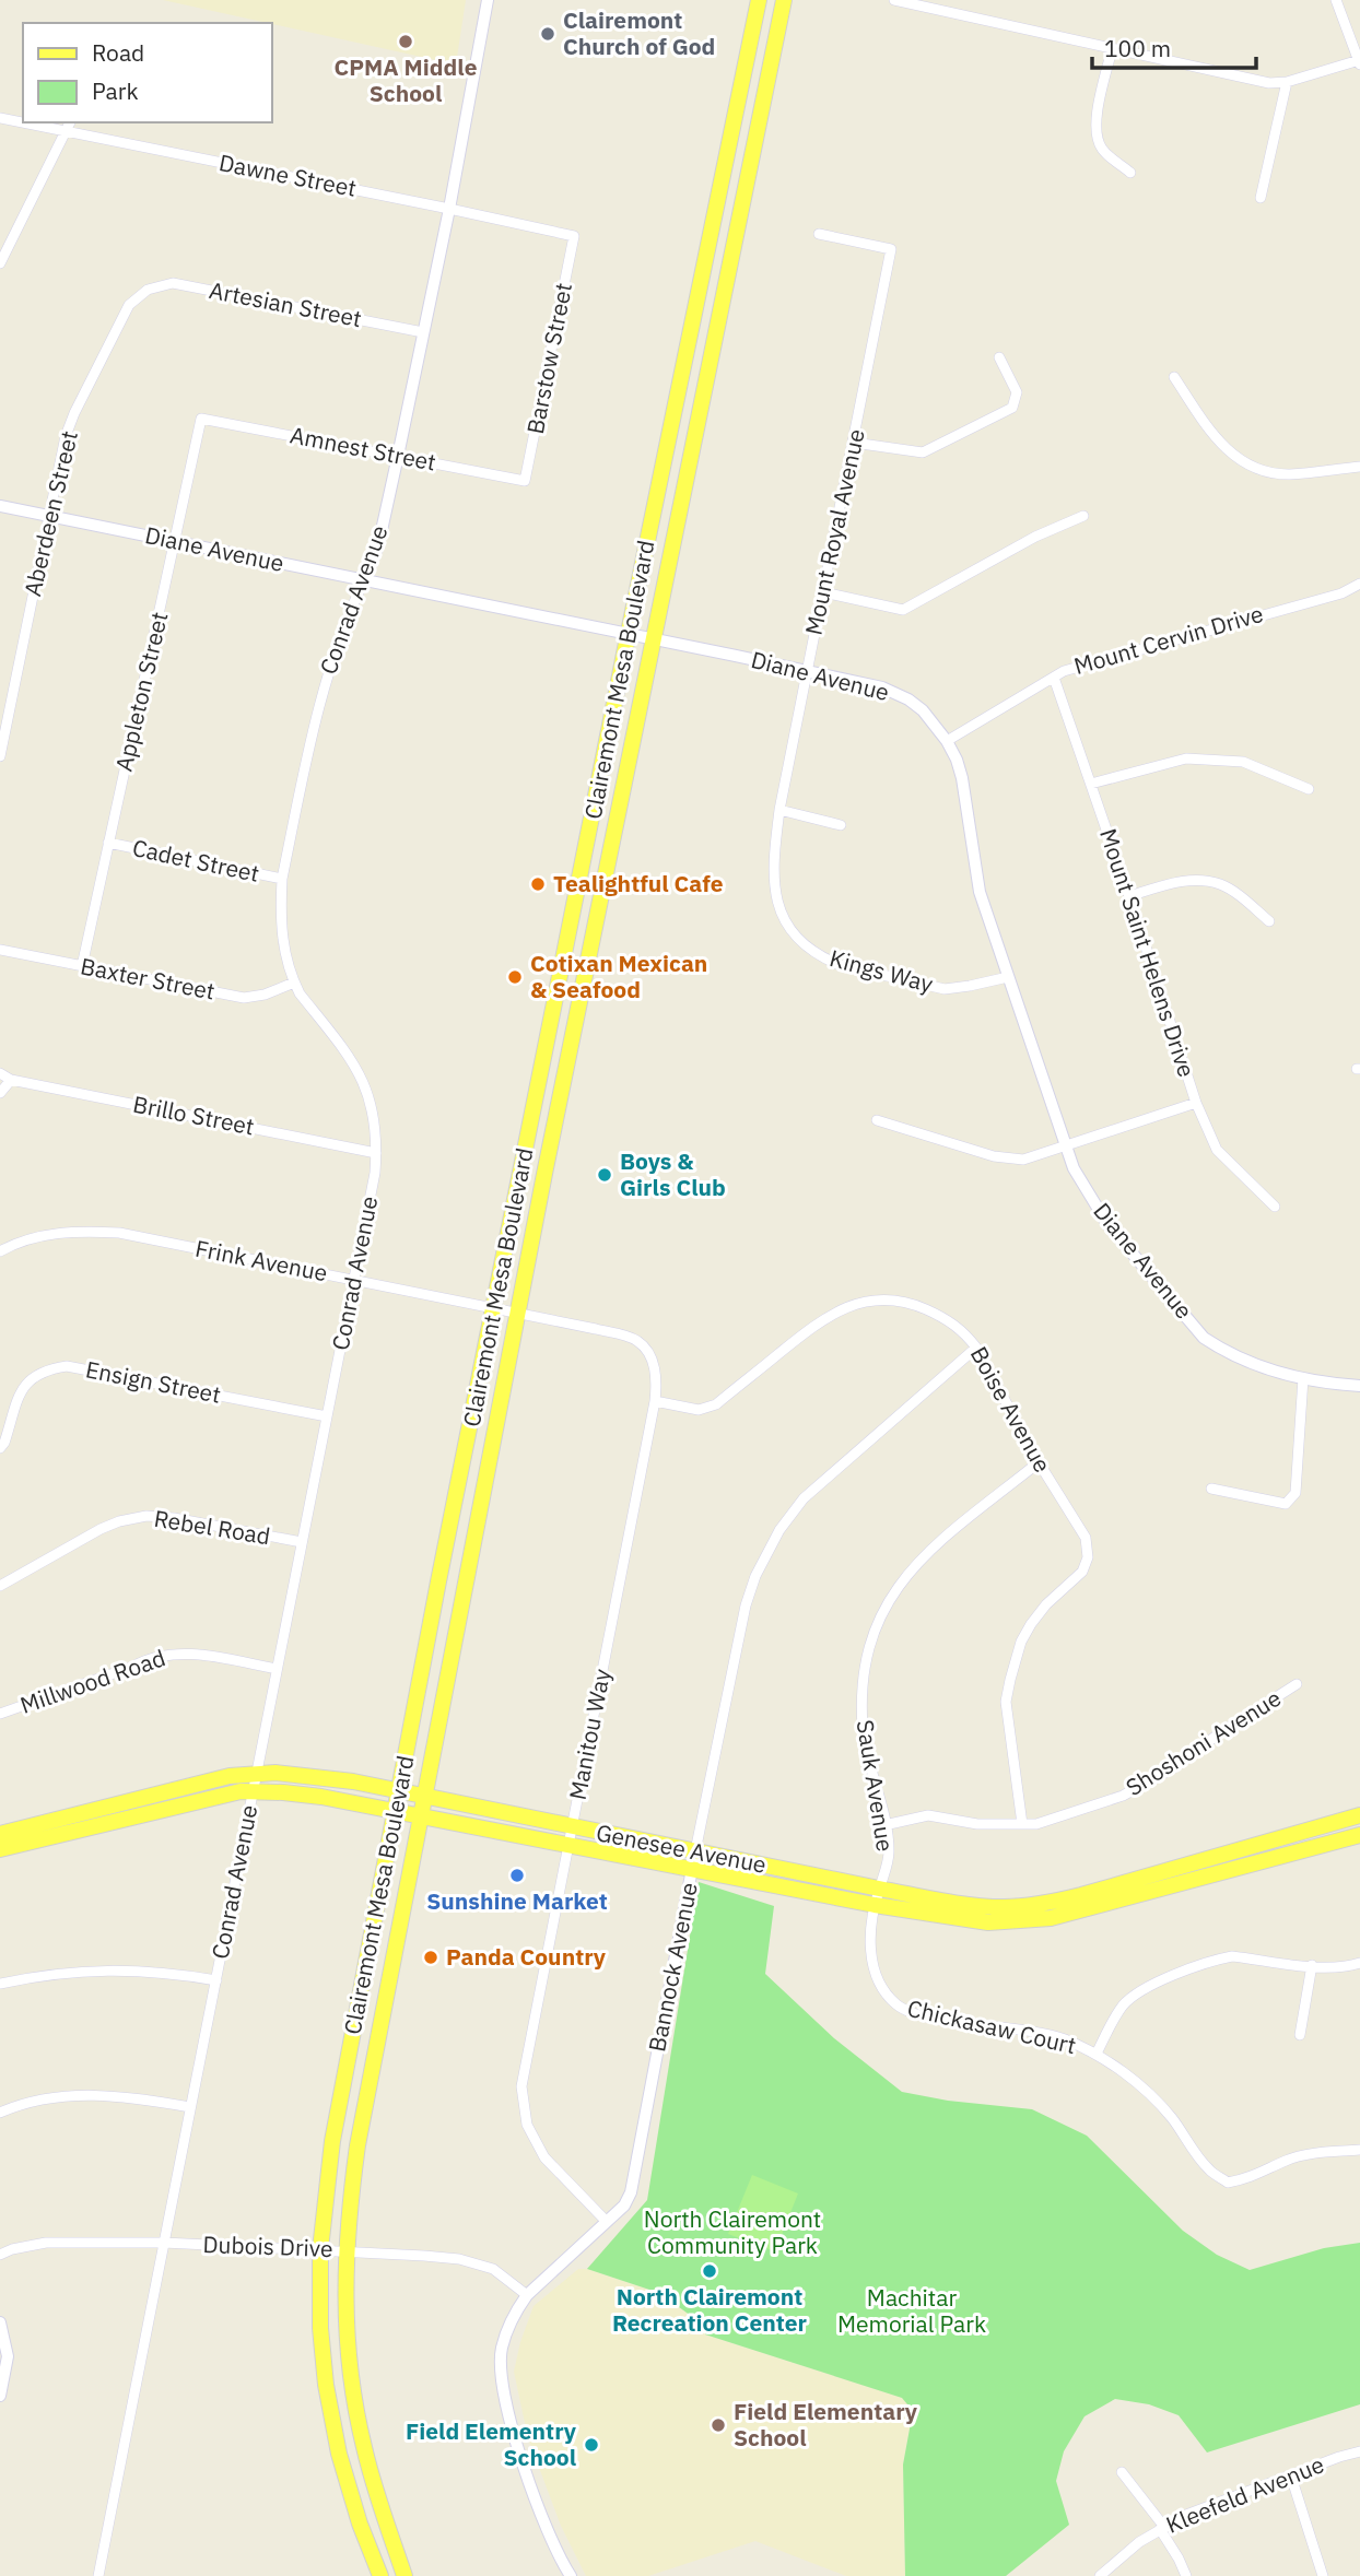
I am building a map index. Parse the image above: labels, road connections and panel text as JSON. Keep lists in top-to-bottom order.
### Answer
{
  "streets": {
    "main road": ["Clairemont Mesa Boulevard", "Genesee Avenue"],
    "street": [
      "Dawne Street",
      "Artesian Street",
      "Barstow Street",
      "Amnest Street",
      "Aberdeen Street",
      "Mount Royal Avenue",
      "Diane Avenue",
      "Conrad Avenue",
      "Mount Cervin Drive",
      "Appleton Street",
      "Cadet Street",
      "Mount Saint Helens Drive",
      "Kings Way",
      "Baxter Street",
      "Brillo Street",
      "Frink Avenue",
      "Ensign Street",
      "Boise Avenue",
      "Rebel Road",
      "Millwood Road",
      "Manitou Way",
      "Shoshoni Avenue",
      "Sauk Avenue",
      "Bannock Avenue",
      "Chickasaw Court",
      "Dubois Drive",
      "Kleefeld Avenue"
    ]
  },
  "crossings": [
    ["Dawne Street", "Barstow Street"],
    ["Dawne Street", "Conrad Avenue"],
    ["Artesian Street", "Aberdeen Street"],
    ["Artesian Street", "Conrad Avenue"],
    ["Barstow Street", "Amnest Street"],
    ["Amnest Street", "Conrad Avenue"],
    ["Amnest Street", "Appleton Street"],
    ["Aberdeen Street", "Diane Avenue"],
    ["Mount Royal Avenue", "Diane Avenue"],
    ["Mount Royal Avenue", "Kings Way"],
    ["Diane Avenue", "Conrad Avenue"],
    ["Diane Avenue", "Mount Cervin Drive"],
    ["Diane Avenue", "Clairemont Mesa Boulevard"],
    ["Diane Avenue", "Appleton Street"],
    ["Diane Avenue", "Kings Way"],
    ["Conrad Avenue", "Cadet Street"],
    ["Conrad Avenue", "Baxter Street"],
    ["Conrad Avenue", "Brillo Street"],
    ["Conrad Avenue", "Frink Avenue"],
    ["Conrad Avenue", "Ensign Street"],
    ["Conrad Avenue", "Rebel Road"],
    ["Conrad Avenue", "Millwood Road"],
    ["Conrad Avenue", "Genesee Avenue"],
    ["Conrad Avenue", "Dubois Drive"],
    ["Mount Cervin Drive", "Mount Saint Helens Drive"],
    ["Clairemont Mesa Boulevard", "Frink Avenue"],
    ["Clairemont Mesa Boulevard", "Genesee Avenue"],
    ["Clairemont Mesa Boulevard", "Dubois Drive"],
    ["Appleton Street", "Cadet Street"],
    ["Appleton Street", "Baxter Street"],
    ["Frink Avenue", "Boise Avenue"],
    ["Frink Avenue", "Manitou Way"],
    ["Boise Avenue", "Manitou Way"],
    ["Boise Avenue", "Shoshoni Avenue"],
    ["Boise Avenue", "Sauk Avenue"],
    ["Boise Avenue", "Bannock Avenue"],
    ["Manitou Way", "Genesee Avenue"],
    ["Manitou Way", "Bannock Avenue"],
    ["Shoshoni Avenue", "Sauk Avenue"],
    ["Sauk Avenue", "Genesee Avenue"],
    ["Sauk Avenue", "Chickasaw Court"],
    ["Genesee Avenue", "Bannock Avenue"],
    ["Genesee Avenue", "Chickasaw Court"],
    ["Bannock Avenue", "Dubois Drive"]
  ],
  "parks": ["North Clairemont Community Park", "Machitar Memorial Park"],
  "places": [
    "Clairemont Church of God",
    "CPMA Middle School",
    "Tealightful Cafe",
    "Cotixan Mexican & Seafood",
    "Boys & Girls Club",
    "Sunshine Market",
    "Panda Country",
    "North Clairemont Recreation Center",
    "Field Elementary School",
    "Field Elementry School"
  ],
  "legend": ["Road", "Park"],
  "scale_bar": "100 m"
}
